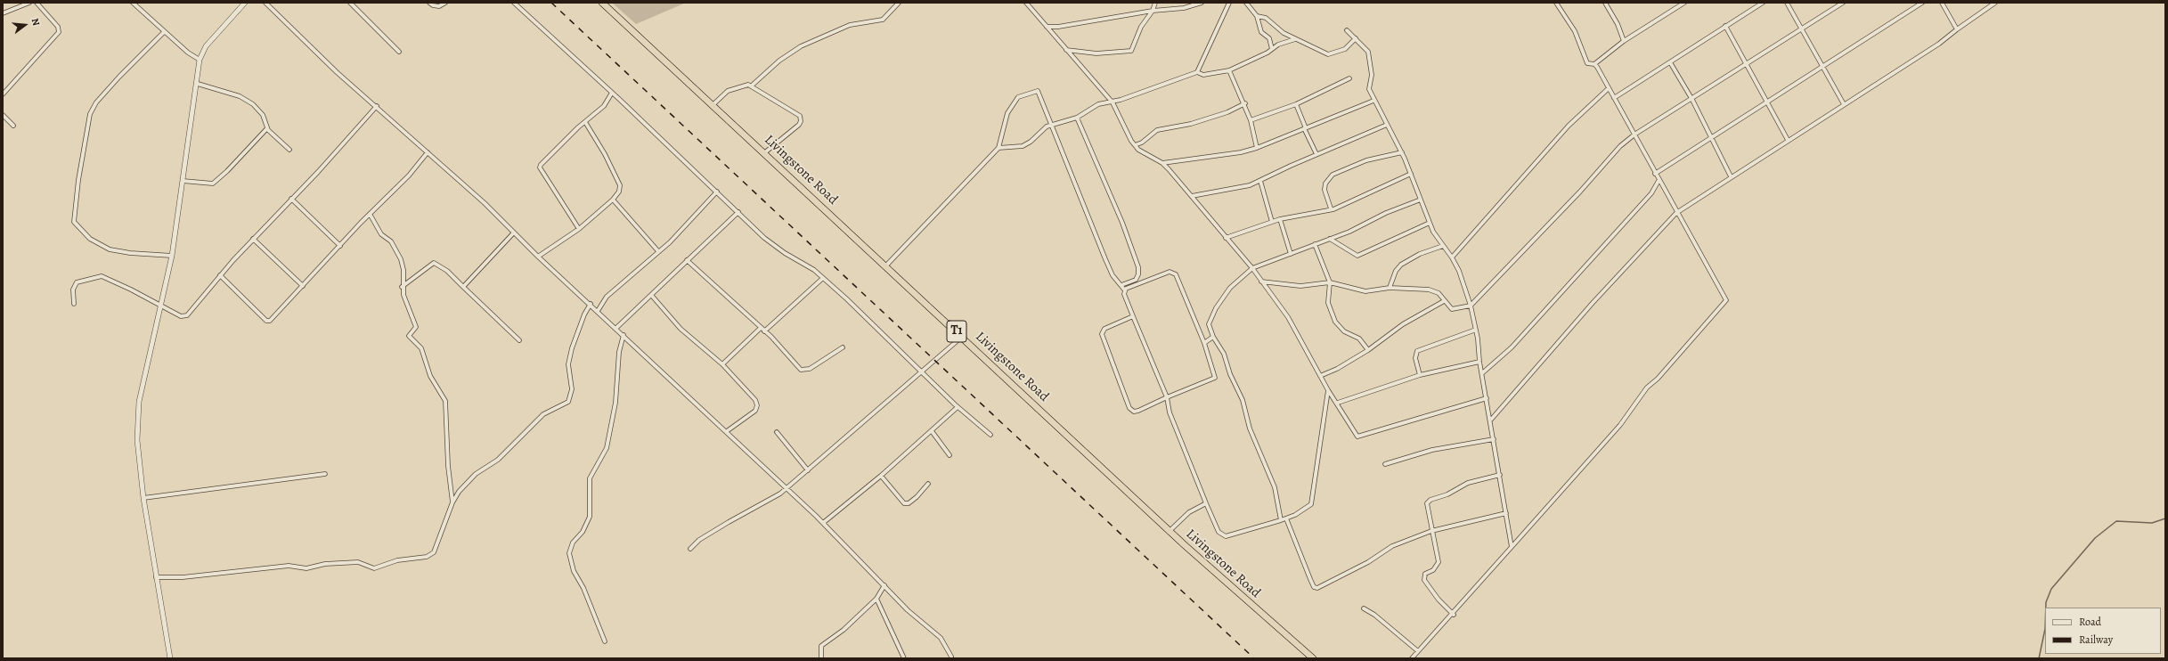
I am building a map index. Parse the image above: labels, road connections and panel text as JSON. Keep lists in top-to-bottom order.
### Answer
{
  "streets": {
    "highway": ["Livingstone Road", "T1"]
  },
  "legend": ["Road", "Railway"],
  "north": "right"
}
